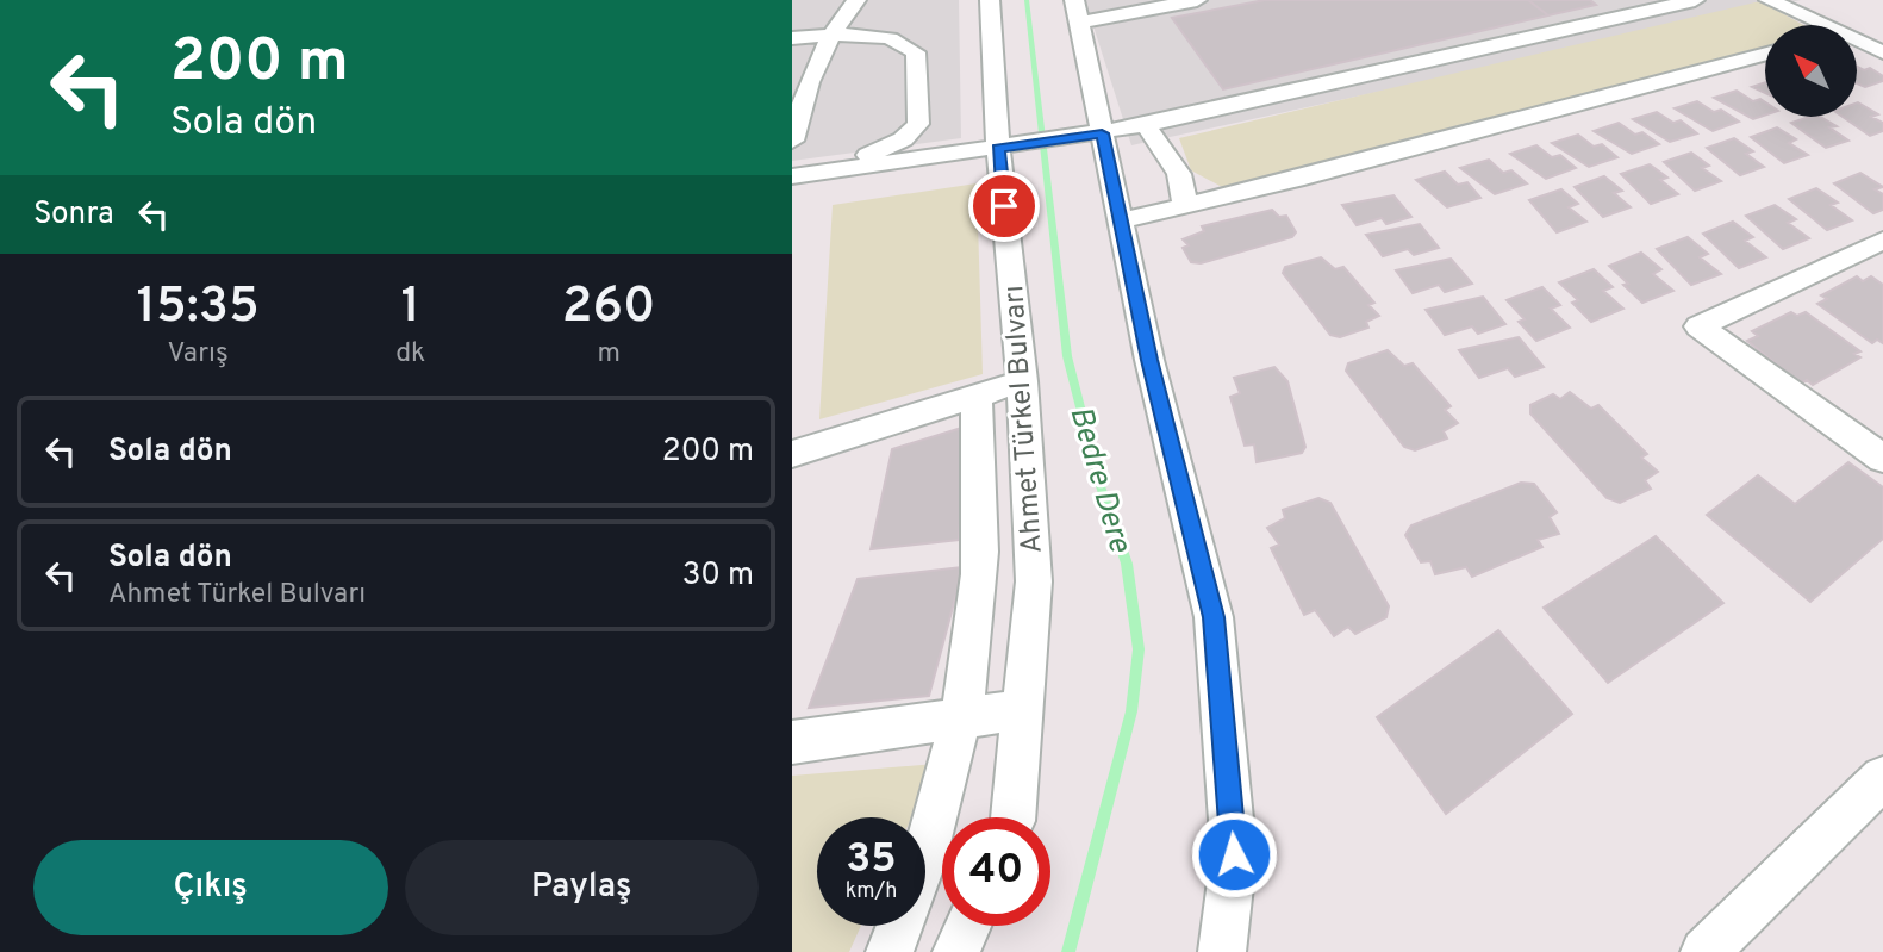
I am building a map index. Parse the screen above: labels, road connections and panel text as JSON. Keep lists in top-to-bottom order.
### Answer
{
  "streets": {
    "street": ["Ahmet Türkel Bulvarı"]
  },
  "water": ["Bedre Dere"],
  "north": "top left",
  "page": {
    "turn": ["200 m", "Sola dön"],
    "then": "Sonra",
    "eta": [
      "15:35",
      "Varış",
      "1",
      "dk",
      "260",
      "m"
    ],
    "list": [
      {
        "name": "Sola dön",
        "value": "200 m"
      },
      {
        "name": "Sola dön",
        "note": "Ahmet Türkel Bulvarı",
        "value": "30 m"
      }
    ],
    "speed": "35 km/h",
    "limit": "40",
    "buttons": ["Çıkış", "Paylaş"]
  }
}
